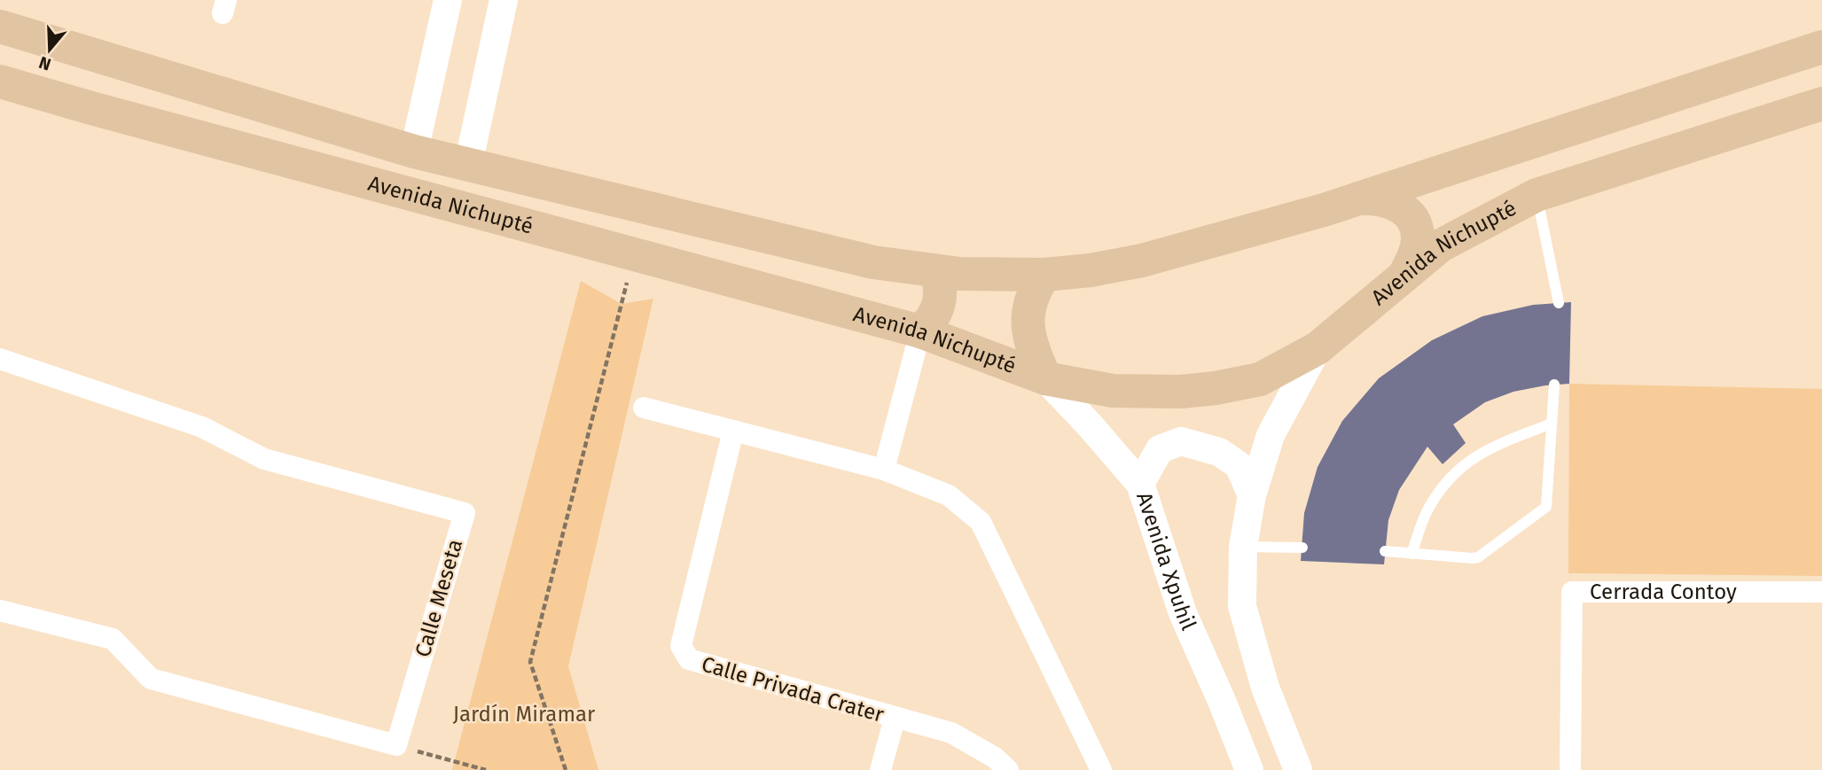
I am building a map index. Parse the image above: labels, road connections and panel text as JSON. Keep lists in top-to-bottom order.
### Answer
{
  "streets": {
    "main road": ["Avenida Nichupté"],
    "street": [
      "Avenida Xpuhil",
      "Cerrada Contoy",
      "Calle Meseta",
      "Calle Privada Crater"
    ]
  },
  "crossings": [
    ["Avenida Nichupté", "Avenida Xpuhil"]
  ],
  "parks": ["Jardín Miramar"],
  "north": "bottom"
}
